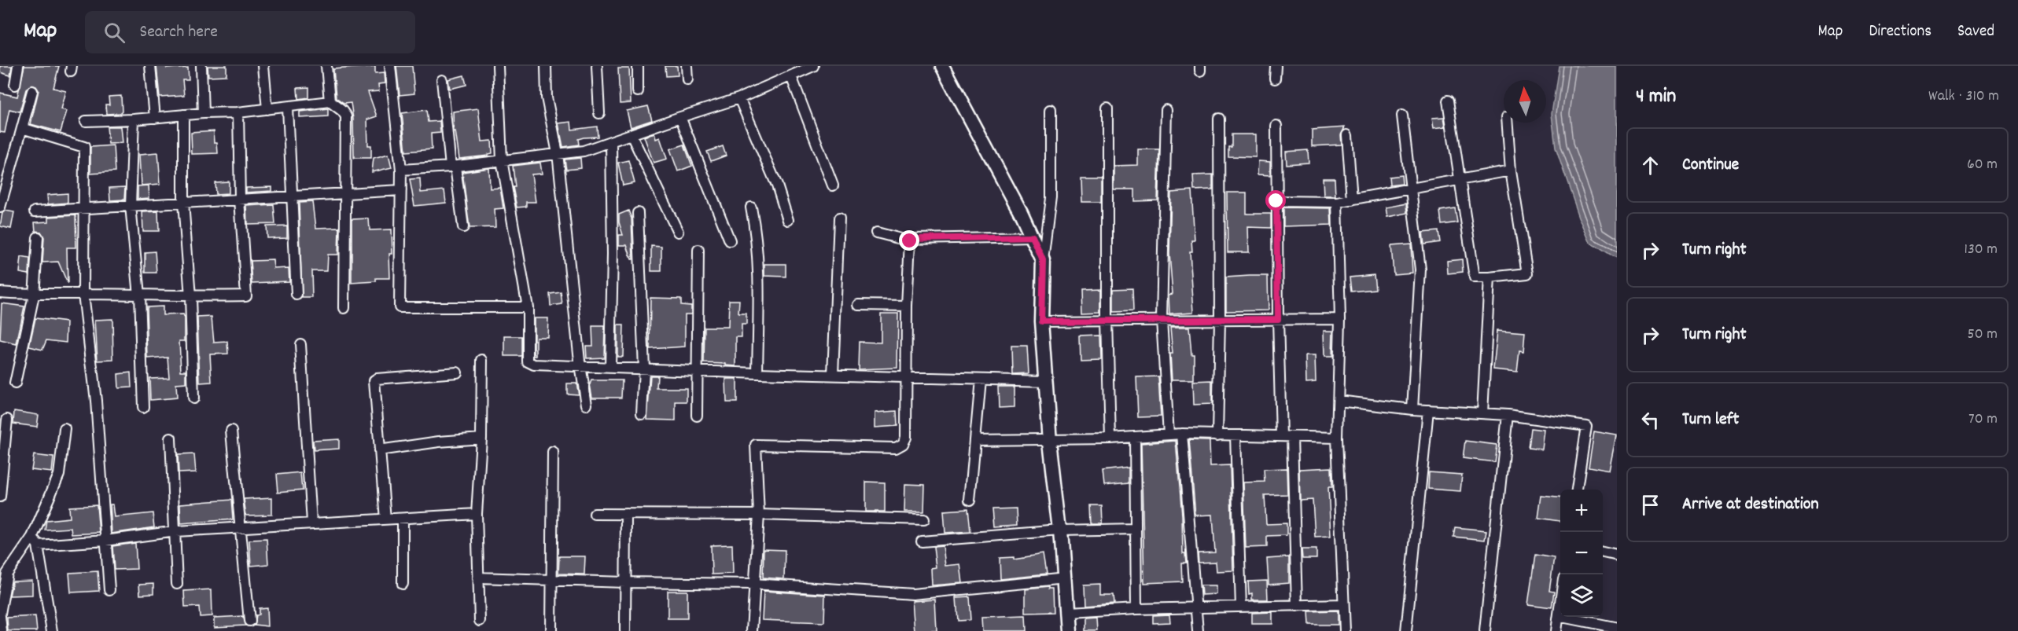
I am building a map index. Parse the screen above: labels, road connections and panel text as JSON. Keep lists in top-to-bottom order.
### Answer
{
  "north": "top",
  "page": {
    "header": "Map",
    "search": "Search here",
    "nav": ["Map", "Directions", "Saved"],
    "heading": ["4 min", "Walk · 310 m"],
    "list": [
      ["Continue", "60 m"],
      ["Turn right", "130 m"],
      ["Turn right", "50 m"],
      ["Turn left", "70 m"],
      "Arrive at destination"
    ],
    "map_buttons": ["+", "−"]
  }
}
